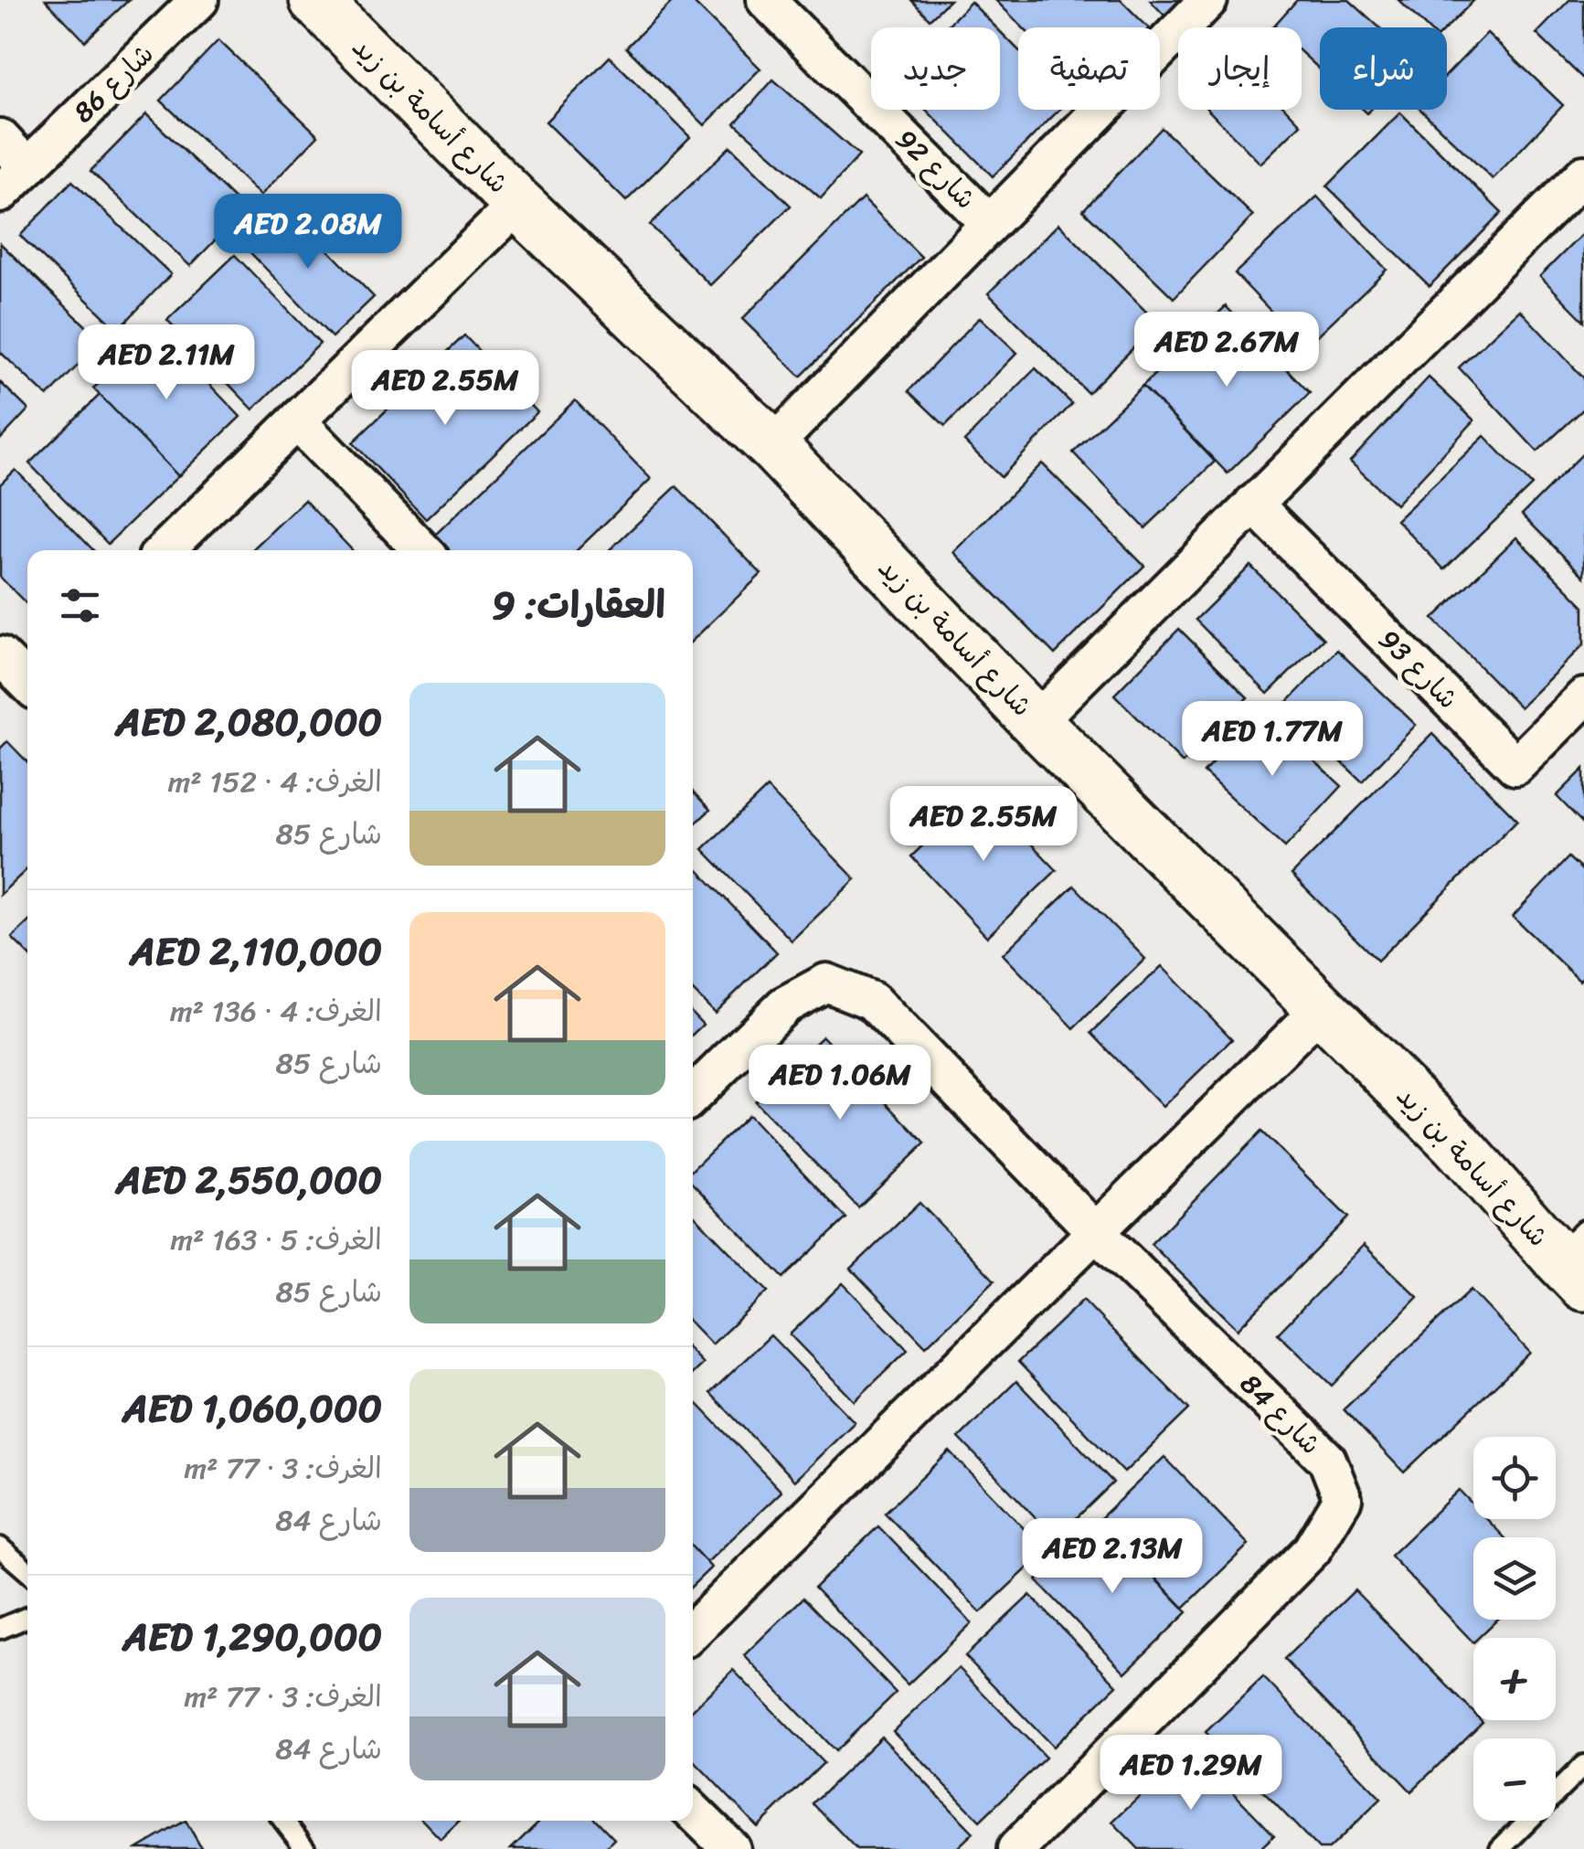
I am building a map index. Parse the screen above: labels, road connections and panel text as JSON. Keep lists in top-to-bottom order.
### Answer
{
  "streets": {
    "street": [
      "شارع 86",
      "شارع أسامة بن زيد",
      "شارع 92",
      "شارع 93",
      "شارع 84"
    ]
  },
  "crossings": [
    ["شارع أسامة بن زيد", "شارع 92"]
  ],
  "page": {
    "chip": [
      "شراء",
      "إيجار",
      "تصفية",
      "جديد"
    ],
    "price": [
      "AED 2.08M",
      "AED 2.67M",
      "AED 2.11M",
      "AED 2.55M",
      "AED 1.77M",
      "AED 2.55M",
      "AED 1.06M",
      "AED 2.13M",
      "AED 1.29M"
    ],
    "heading": "العقارات: 9",
    "list": [
      {
        "name": "AED 2,080,000",
        "note": "الغرف: 4 · 152 m² · شارع 85"
      },
      {
        "name": "AED 2,110,000",
        "note": "الغرف: 4 · 136 m² · شارع 85"
      },
      {
        "name": "AED 2,550,000",
        "note": "الغرف: 5 · 163 m² · شارع 85"
      },
      {
        "name": "AED 1,060,000",
        "note": "الغرف: 3 · 77 m² · شارع 84"
      },
      {
        "name": "AED 1,290,000",
        "note": "الغرف: 3 · 77 m² · شارع 84"
      }
    ],
    "map_buttons": ["+", "−"]
  }
}
